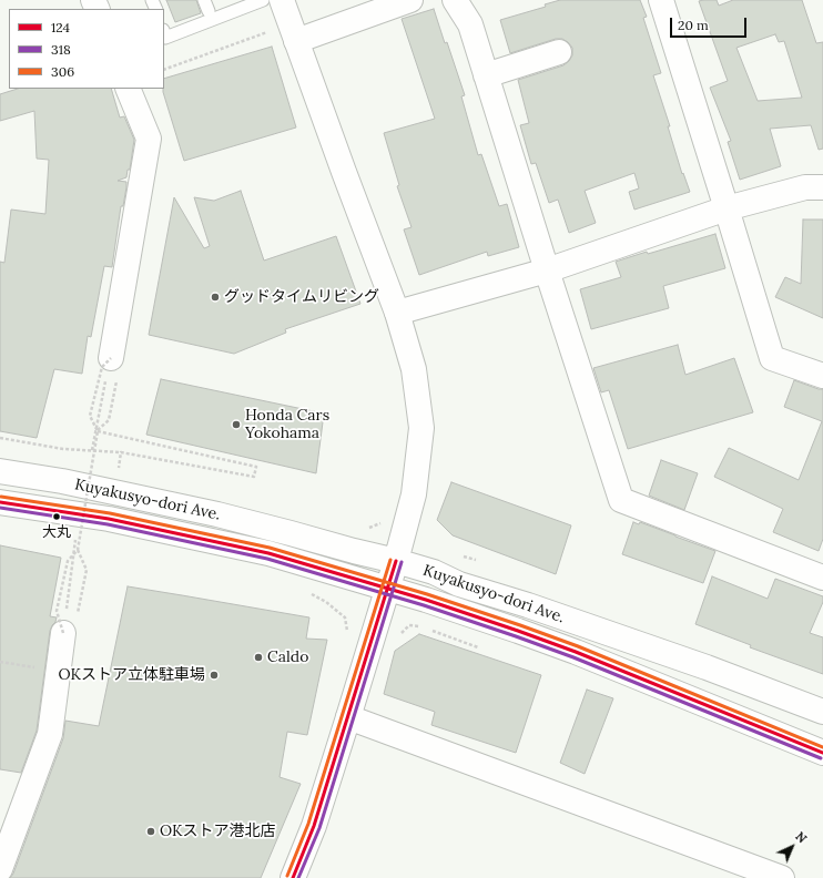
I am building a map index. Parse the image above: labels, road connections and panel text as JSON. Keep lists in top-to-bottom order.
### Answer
{
  "streets": {
    "street": ["Kuyakusyo-dori Ave."]
  },
  "places": [
    "グッドタイムリビング",
    "Honda Cars Yokohama",
    "大丸",
    "Caldo",
    "OKストア立体駐車場",
    "OKストア港北店"
  ],
  "lines": ["transit line 306", "transit line 124", "transit line 318"],
  "legend": ["124", "318", "306"],
  "scale_bar": "20 m",
  "north": "top right"
}
